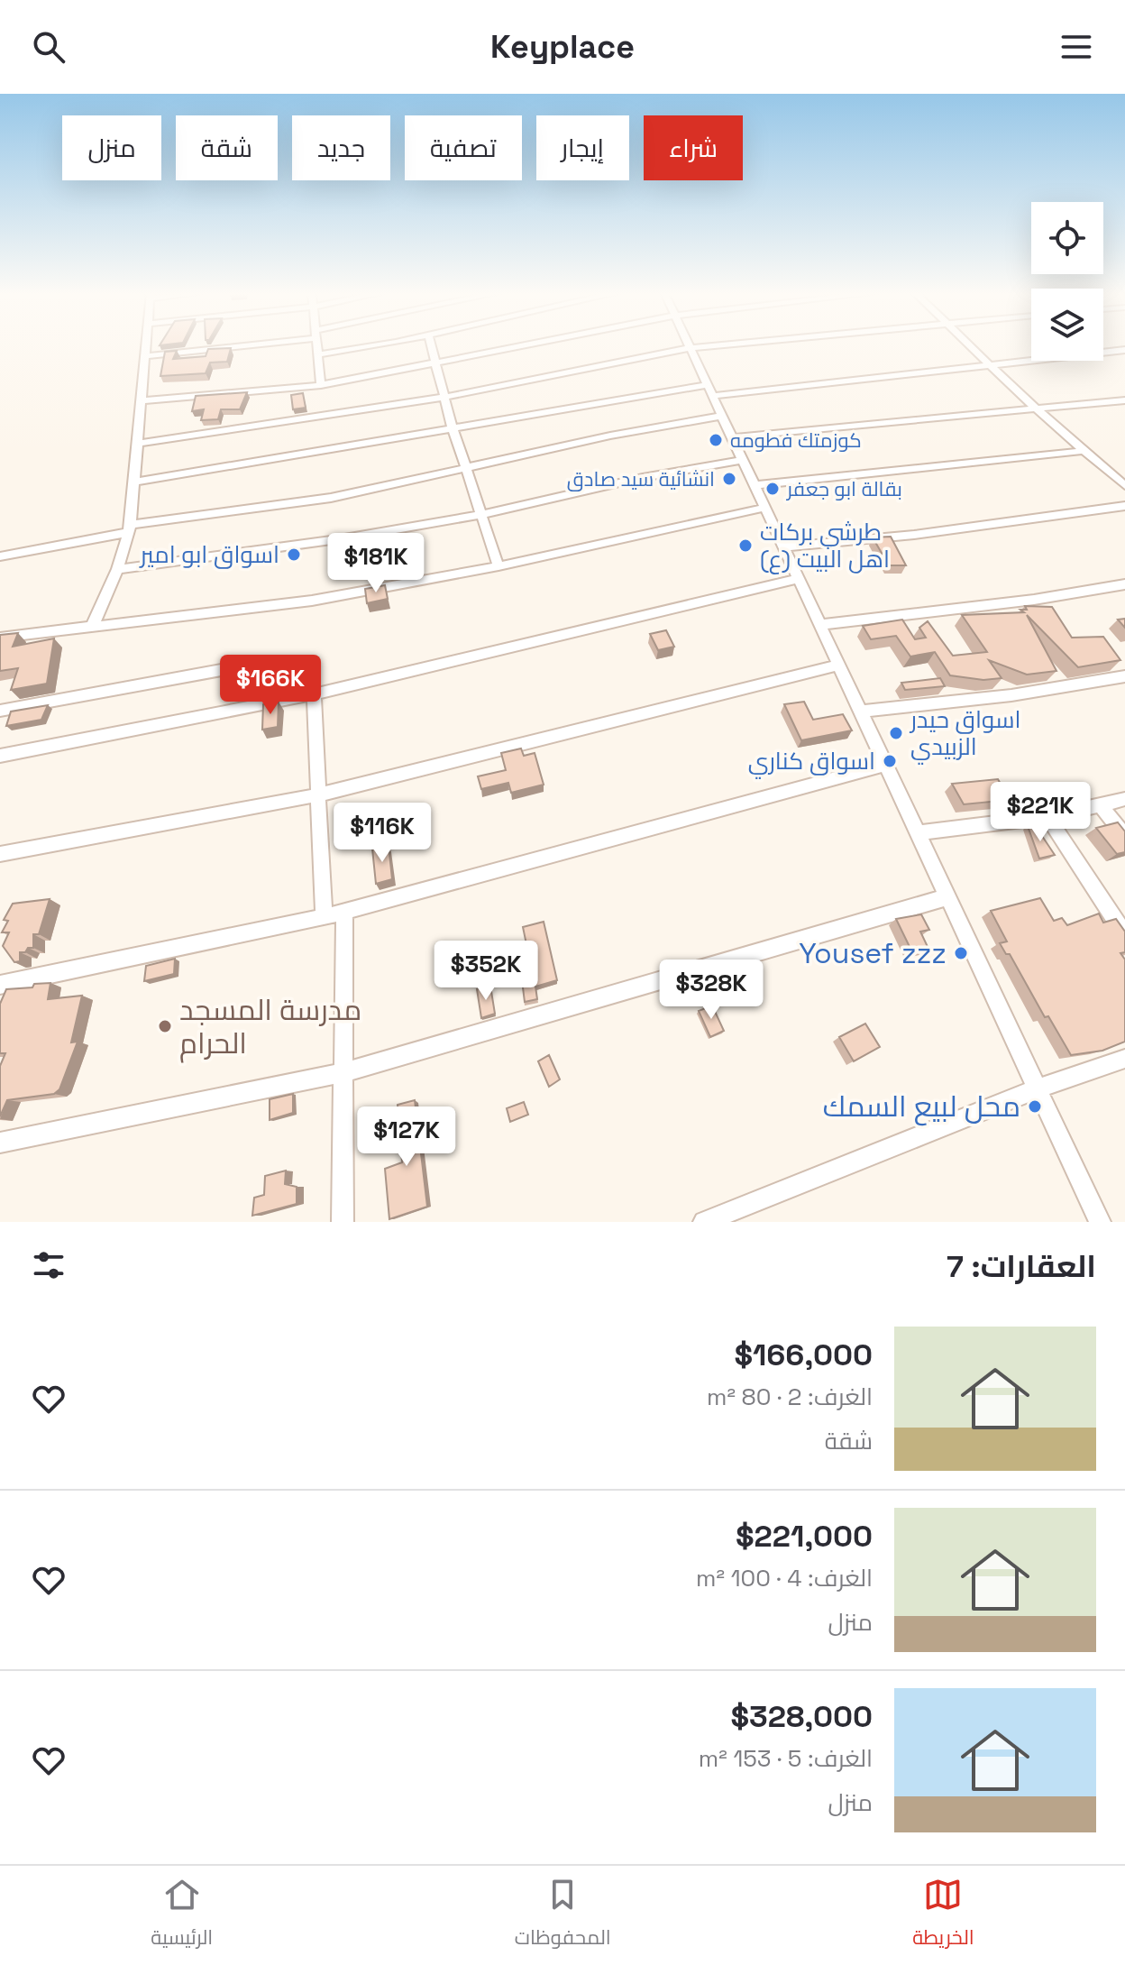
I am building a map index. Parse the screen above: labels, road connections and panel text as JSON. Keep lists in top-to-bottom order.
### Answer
{
  "places": [
    "كوزمتك فطومه",
    "انشائية سيد صادق",
    "بقالة ابو جعفر",
    "طرشي بركات اهل البيت (ع)",
    "اسواق ابو امير",
    "اسواق حيدر الزبيدي",
    "اسواق كناري",
    "Yousef zzz",
    "مدرسة المسجد الحرام",
    "محل لبيع السمك"
  ],
  "page": {
    "header": "Keyplace",
    "chip": [
      "شراء",
      "إيجار",
      "تصفية",
      "جديد",
      "شقة",
      "منزل"
    ],
    "price": [
      "$181K",
      "$166K",
      "$221K",
      "$116K",
      "$352K",
      "$328K",
      "$127K"
    ],
    "heading": "العقارات: 7",
    "list": [
      {
        "name": "$166,000",
        "note": "الغرف: 2 · 80 m² · شقة"
      },
      {
        "name": "$221,000",
        "note": "الغرف: 4 · 100 m² · منزل"
      },
      {
        "name": "$328,000",
        "note": "الغرف: 5 · 153 m² · منزل"
      }
    ],
    "tabs": ["الخريطة", "المحفوظات", "الرئيسية"]
  }
}
